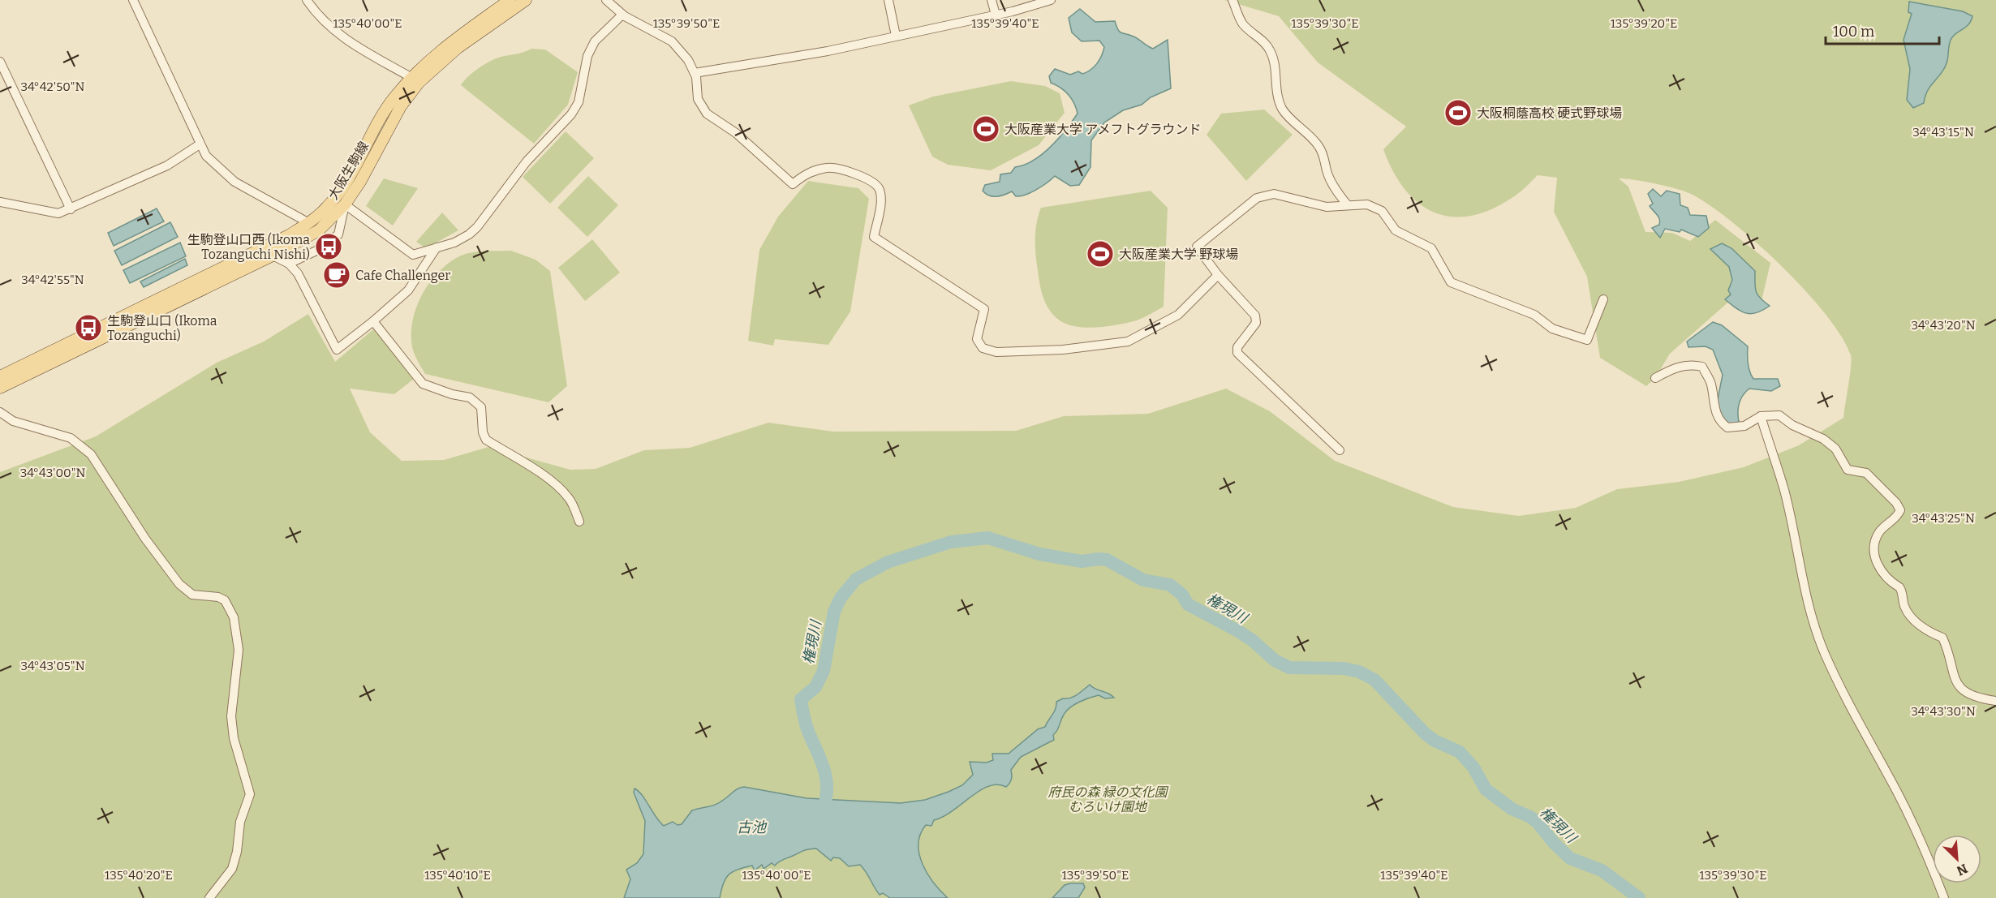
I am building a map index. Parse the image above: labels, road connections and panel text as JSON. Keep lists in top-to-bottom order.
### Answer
{
  "streets": {
    "main road": ["大阪生駒線"]
  },
  "water": ["権現川", "古池"],
  "parks": ["府民の森 緑の文化園 むろいけ園地"],
  "places": {
    "sports": ["大阪桐蔭高校 硬式野球場", "大阪産業大学 アメフトグラウンド", "大阪産業大学 野球場"],
    "bus stop": ["生駒登山口西 (Ikoma Tozanguchi Nishi)", "生駒登山口 (Ikoma Tozanguchi)"],
    "cafe": ["Cafe Challenger"]
  },
  "scale_bar": "100 m",
  "north": "bottom right",
  "coordinates": [
    "135°40'00\"E",
    "135°39'50\"E",
    "135°39'40\"E",
    "135°39'30\"E",
    "135°39'20\"E",
    "34°42'50\"N",
    "34°43'15\"N",
    "34°42'55\"N",
    "34°43'20\"N",
    "34°43'00\"N",
    "34°43'25\"N",
    "34°43'05\"N",
    "34°43'30\"N",
    "135°40'20\"E",
    "135°40'10\"E"
  ]
}
